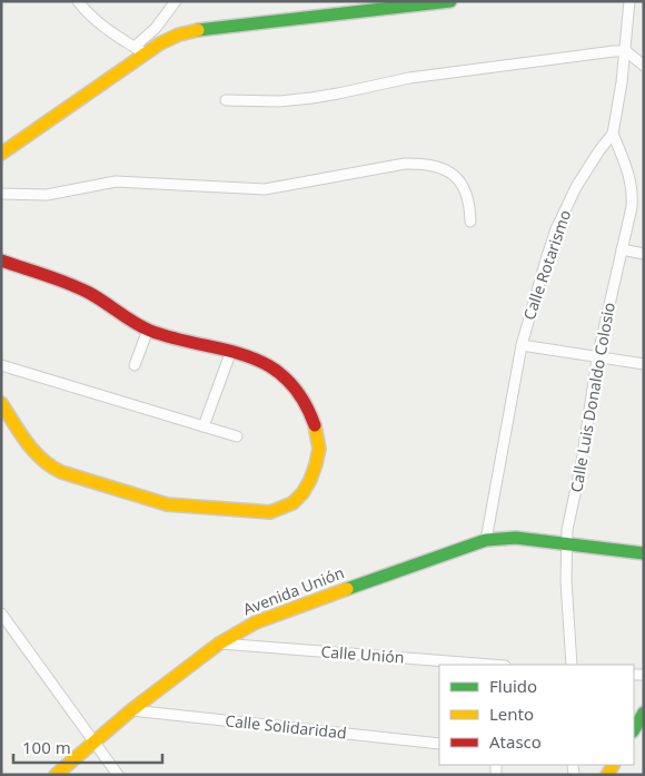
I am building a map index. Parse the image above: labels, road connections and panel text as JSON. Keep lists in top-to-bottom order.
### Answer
{
  "streets": {
    "street": [
      "Calle Rotarismo",
      "Calle Luis Donaldo Colosio",
      "Avenida Unión",
      "Calle Unión",
      "Calle Solidaridad"
    ]
  },
  "crossings": [
    ["Calle Rotarismo", "Calle Luis Donaldo Colosio"],
    ["Calle Rotarismo", "Avenida Unión"],
    ["Calle Luis Donaldo Colosio", "Avenida Unión"],
    ["Avenida Unión", "Calle Unión"],
    ["Avenida Unión", "Calle Solidaridad"]
  ],
  "legend": ["Fluido", "Lento", "Atasco"],
  "scale_bar": "100 m"
}
